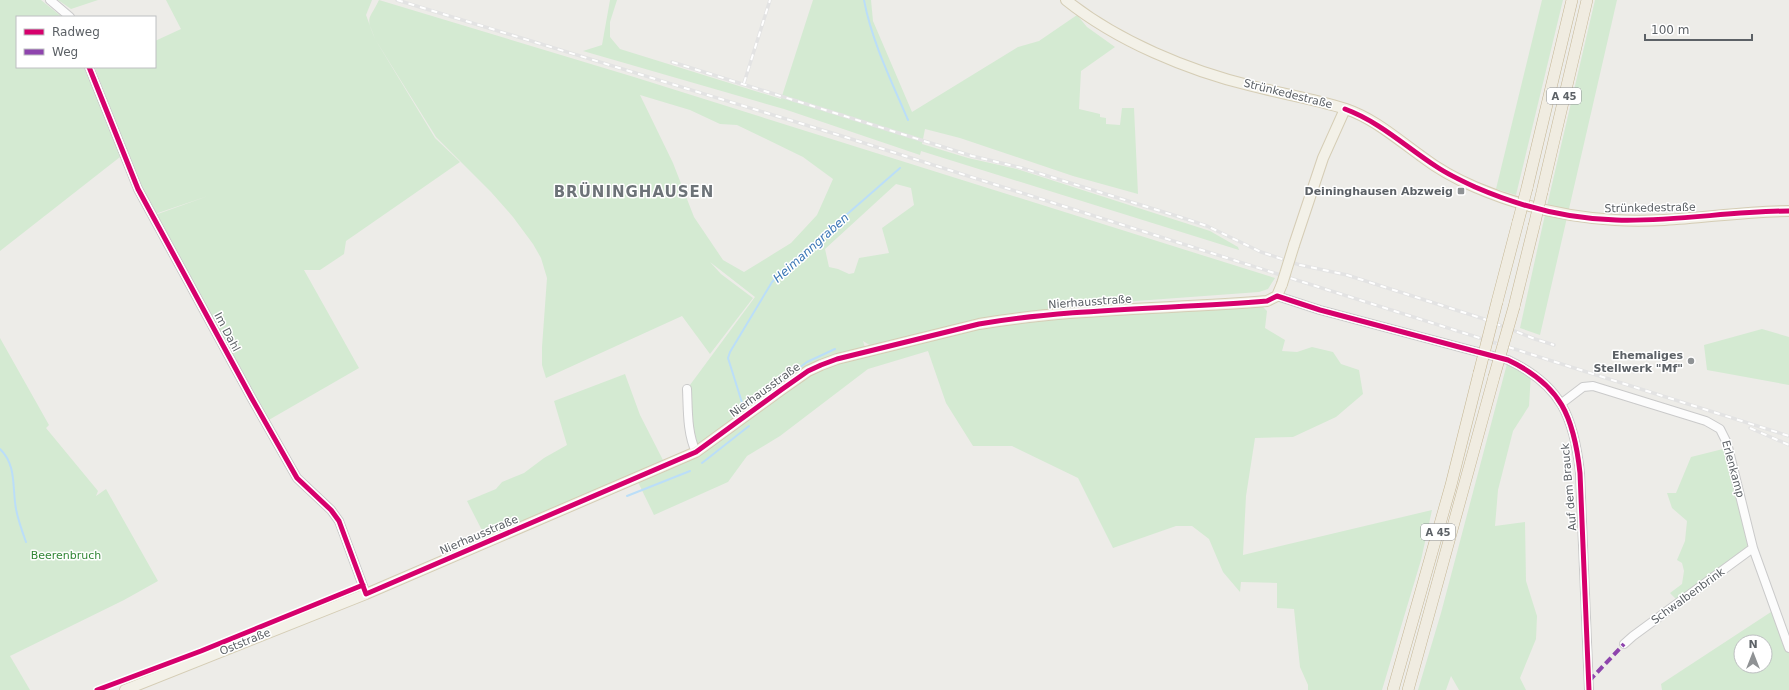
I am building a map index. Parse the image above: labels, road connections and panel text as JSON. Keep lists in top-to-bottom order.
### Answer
{
  "streets": {
    "highway": ["A 45"],
    "main road": ["Strünkedestraße", "Nierhausstraße", "Oststraße"],
    "street": [
      "Im Dahl",
      "Erlenkamp",
      "Auf dem Brauck",
      "Schwalbenbrink"
    ]
  },
  "crossings": [
    ["Nierhausstraße", "Im Dahl"],
    ["Nierhausstraße", "Auf dem Brauck"],
    ["Nierhausstraße", "Oststraße"],
    ["Im Dahl", "Oststraße"],
    ["Erlenkamp", "Auf dem Brauck"],
    ["Erlenkamp", "Schwalbenbrink"]
  ],
  "districts": ["BRÜNINGHAUSEN"],
  "water": ["Heimanngraben"],
  "parks": ["Beerenbruch"],
  "places": {
    "transit": ["Deininghausen Abzweig"],
    "other": ["Ehemaliges Stellwerk \"Mf\""]
  },
  "legend": ["Radweg", "Weg"],
  "scale_bar": "100 m",
  "north": "top"
}
